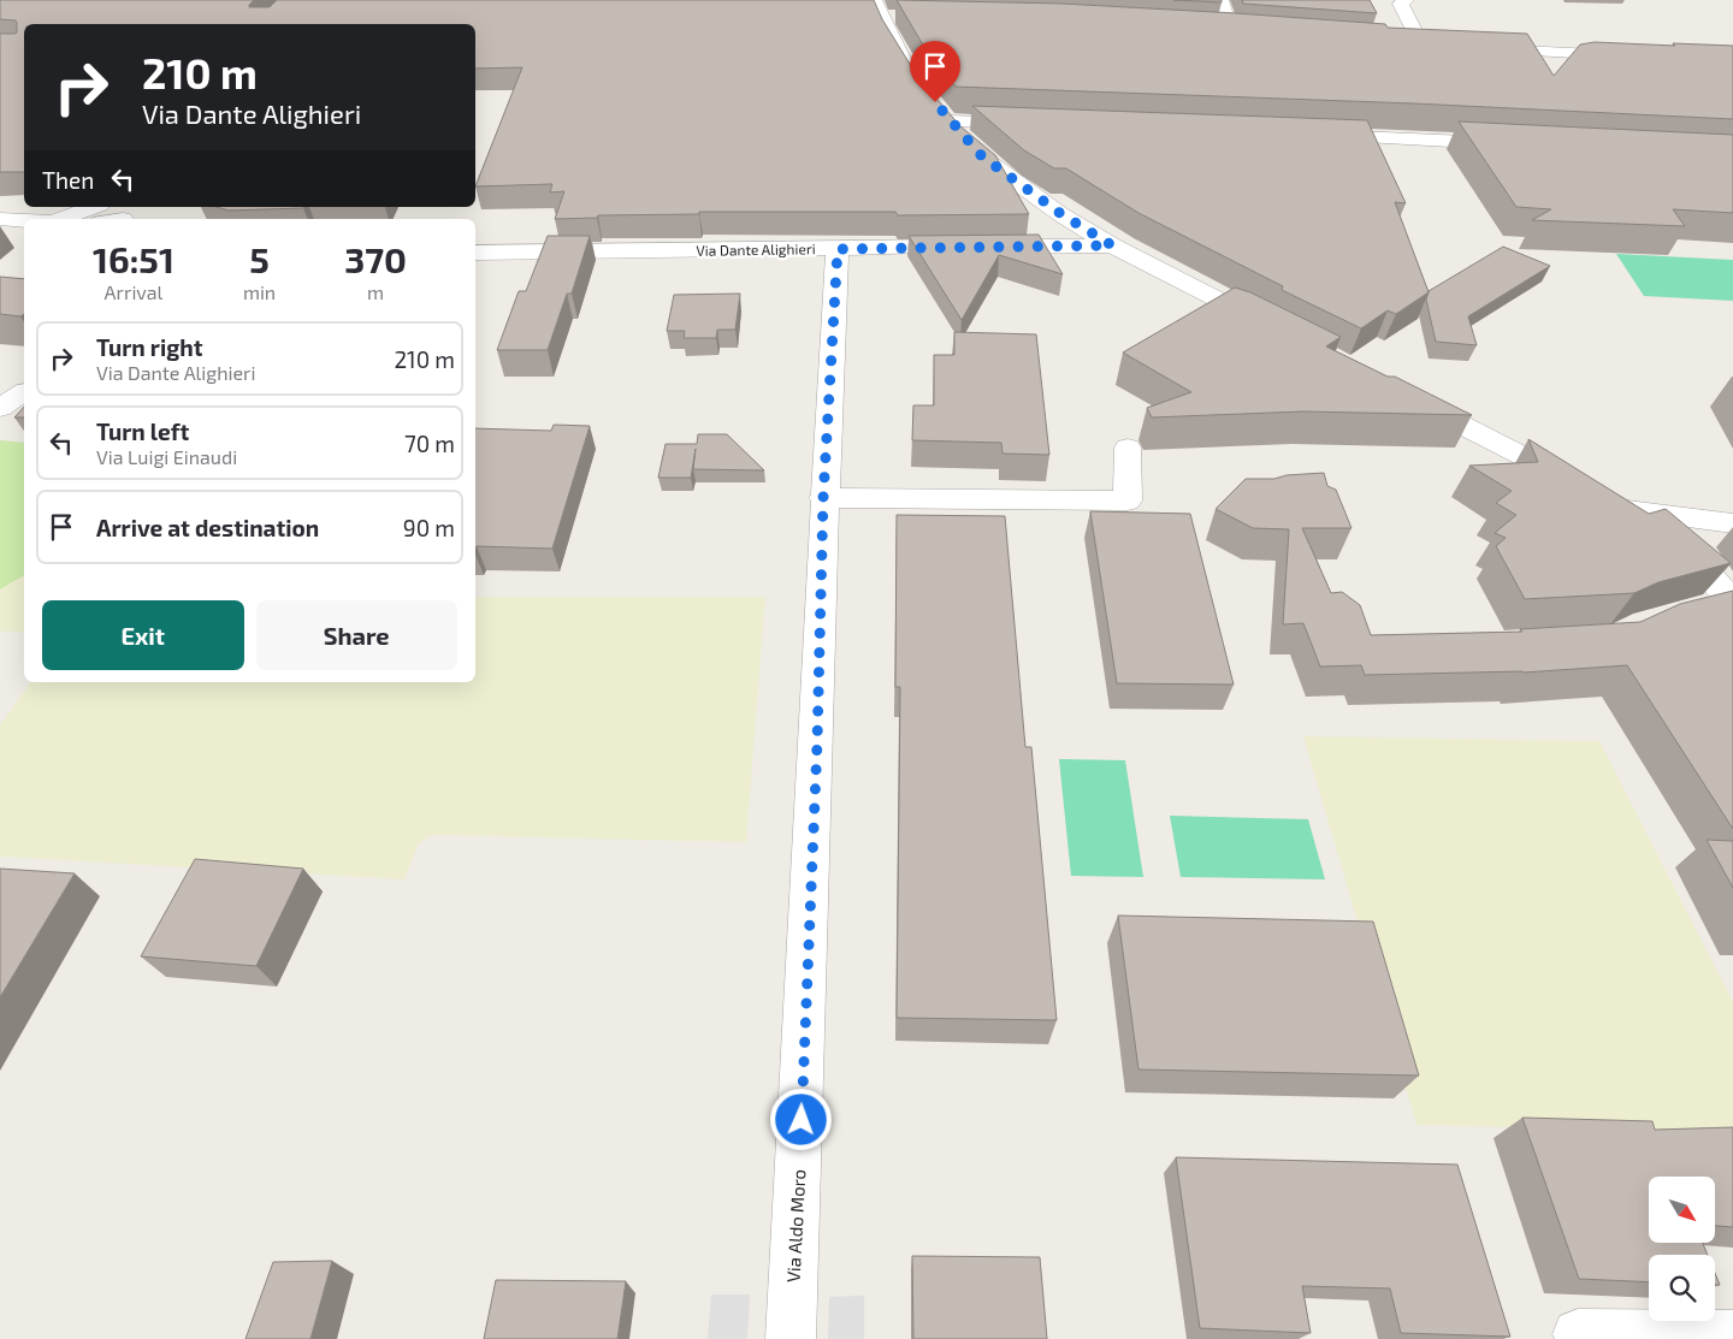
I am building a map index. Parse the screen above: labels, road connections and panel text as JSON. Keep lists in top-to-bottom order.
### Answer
{
  "streets": {
    "street": ["Via Dante Alighieri", "Via Aldo Moro"]
  },
  "crossings": [
    ["Via Dante Alighieri", "Via Aldo Moro"]
  ],
  "north": "bottom right",
  "page": {
    "turn": ["210 m", "Via Dante Alighieri"],
    "then": "Then",
    "eta": [
      "16:51",
      "Arrival",
      "5",
      "min",
      "370",
      "m"
    ],
    "list": [
      {
        "name": "Turn right",
        "note": "Via Dante Alighieri",
        "value": "210 m"
      },
      {
        "name": "Turn left",
        "note": "Via Luigi Einaudi",
        "value": "70 m"
      },
      {
        "name": "Arrive at destination",
        "value": "90 m"
      }
    ],
    "buttons": ["Exit", "Share"]
  }
}
